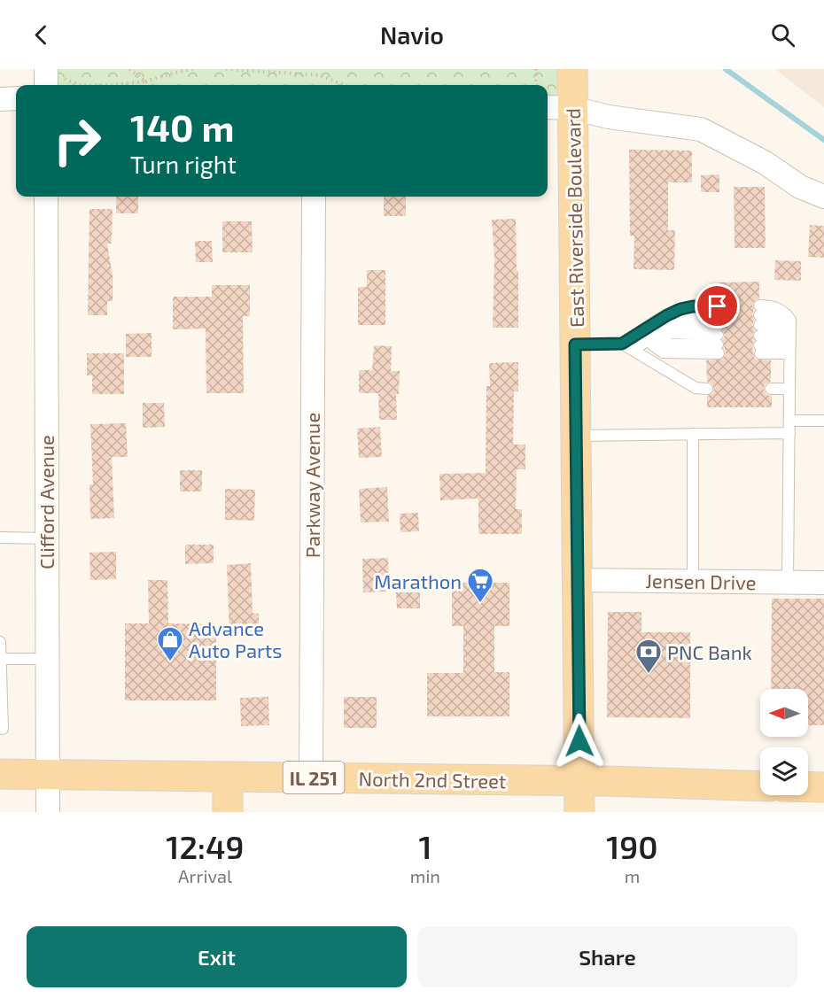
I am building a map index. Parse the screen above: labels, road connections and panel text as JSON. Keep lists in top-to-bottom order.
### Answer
{
  "streets": {
    "main road": ["East Riverside Boulevard", "IL 251", "North 2nd Street"],
    "street": ["Parkway Avenue", "Clifford Avenue", "Jensen Drive"]
  },
  "crossings": [
    ["East Riverside Boulevard", "Jensen Drive"],
    ["East Riverside Boulevard", "North 2nd Street"],
    ["Parkway Avenue", "North 2nd Street"],
    ["Clifford Avenue", "North 2nd Street"]
  ],
  "places": {
    "supermarket": ["Marathon"],
    "shop": ["Advance Auto Parts"],
    "bank": ["PNC Bank"]
  },
  "north": "left",
  "page": {
    "header": "Navio",
    "turn": ["140 m", "Turn right"],
    "eta": [
      "12:49",
      "Arrival",
      "1",
      "min",
      "190",
      "m"
    ],
    "buttons": ["Exit", "Share"]
  }
}
